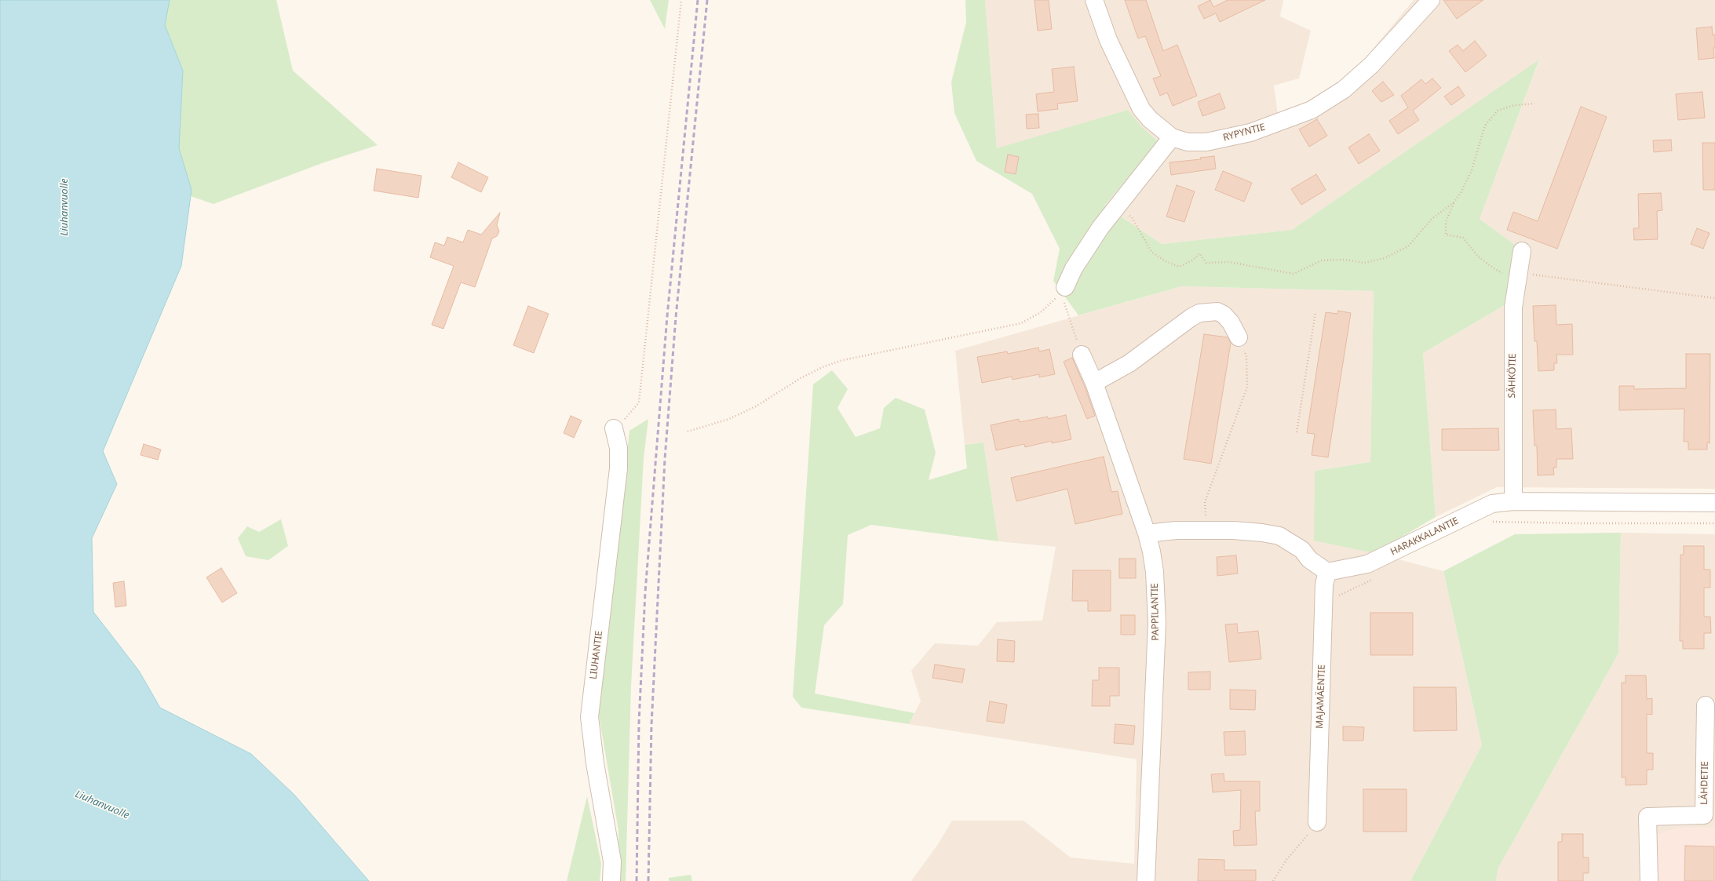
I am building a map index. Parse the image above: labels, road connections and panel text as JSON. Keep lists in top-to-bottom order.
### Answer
{
  "streets": {
    "street": [
      "RYPYNTIE",
      "SÄHKÖTIE",
      "HARAKKALANTIE",
      "PAPPILANTIE",
      "LIUHANTIE",
      "MAJAMÄENTIE",
      "LÄHDETIE"
    ]
  },
  "crossings": [
    ["SÄHKÖTIE", "HARAKKALANTIE"],
    ["HARAKKALANTIE", "MAJAMÄENTIE"]
  ],
  "water": ["Liuhanvuolle"]
}
